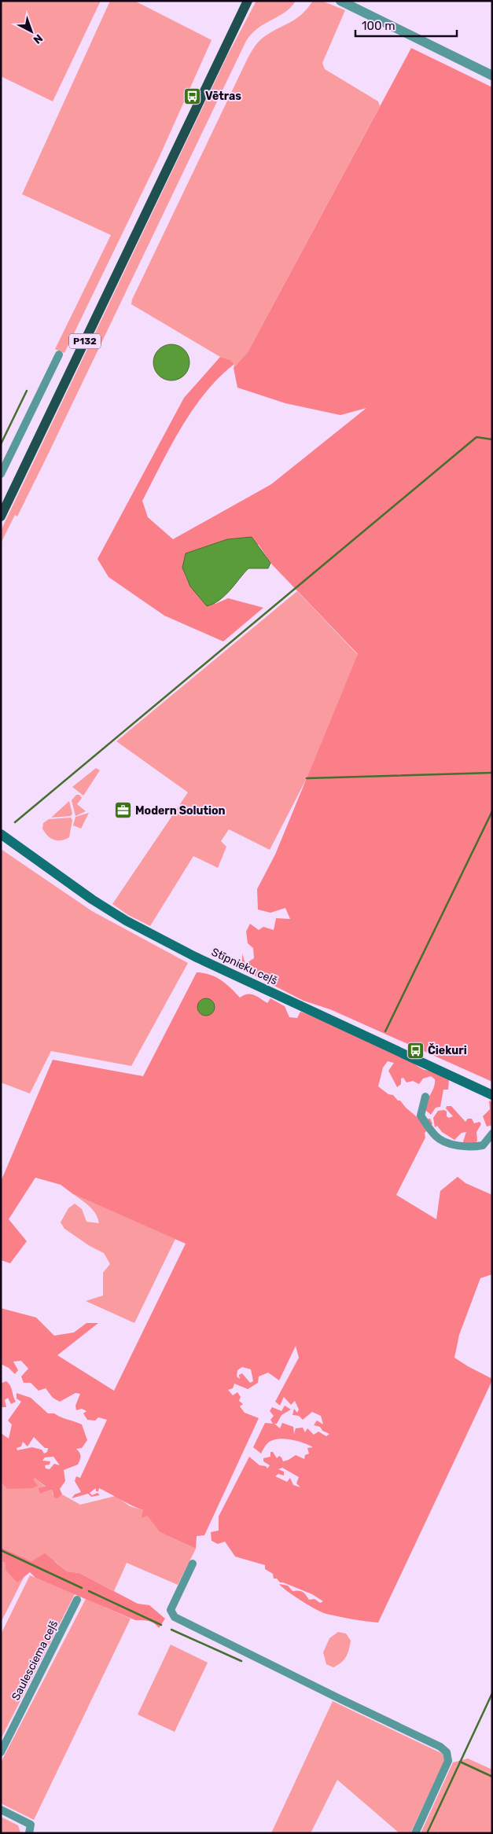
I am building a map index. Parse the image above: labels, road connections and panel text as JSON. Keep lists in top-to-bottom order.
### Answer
{
  "streets": {
    "main road": ["P132", "Stīpnieku ceļš"],
    "street": ["Saulesciema ceļš"]
  },
  "places": {
    "bus stop": ["Vētras", "Čiekuri"],
    "office": ["Modern Solution"]
  },
  "scale_bar": "100 m",
  "north": "bottom right"
}
